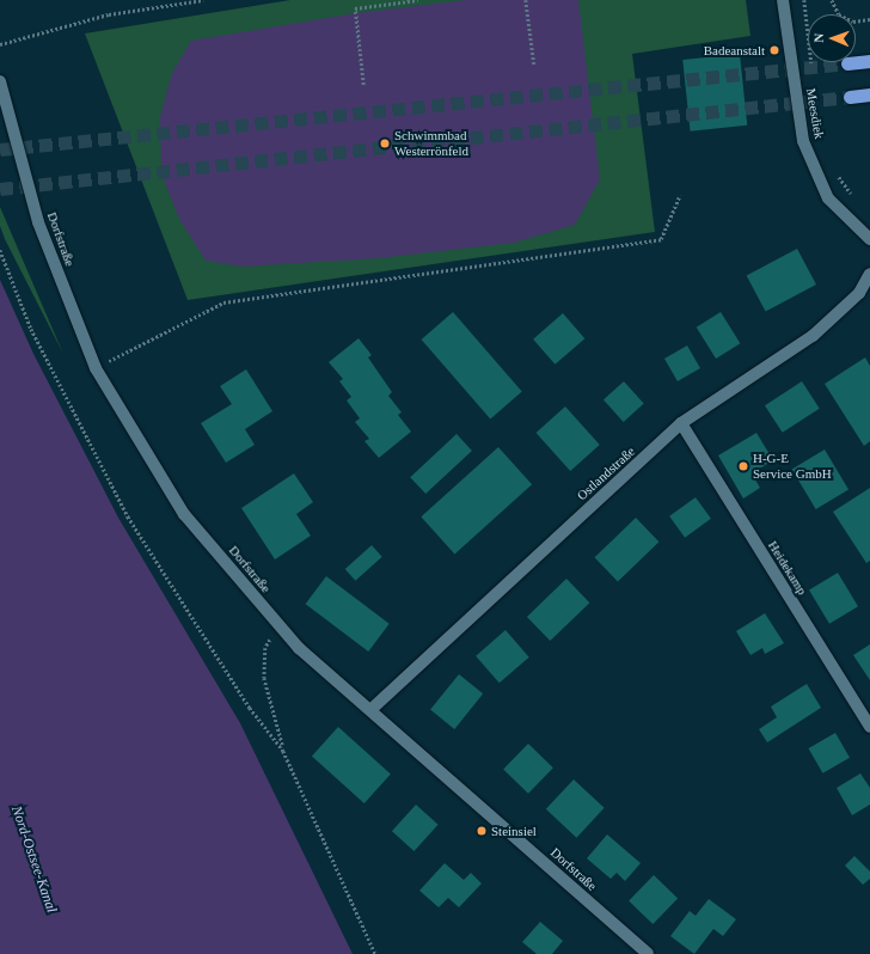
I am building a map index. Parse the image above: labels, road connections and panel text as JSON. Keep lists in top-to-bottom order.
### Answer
{
  "streets": {
    "street": [
      "Meesdiek",
      "Dorfstraße",
      "Ostlandstraße",
      "Heidekamp"
    ]
  },
  "crossings": [
    ["Dorfstraße", "Ostlandstraße"],
    ["Ostlandstraße", "Heidekamp"]
  ],
  "water": ["Nord-Ostsee-Kanal"],
  "places": [
    "Badeanstalt",
    "Schwimmbad Westerrönfeld",
    "H-G-E Service GmbH",
    "Steinsiel"
  ],
  "north": "left"
}
